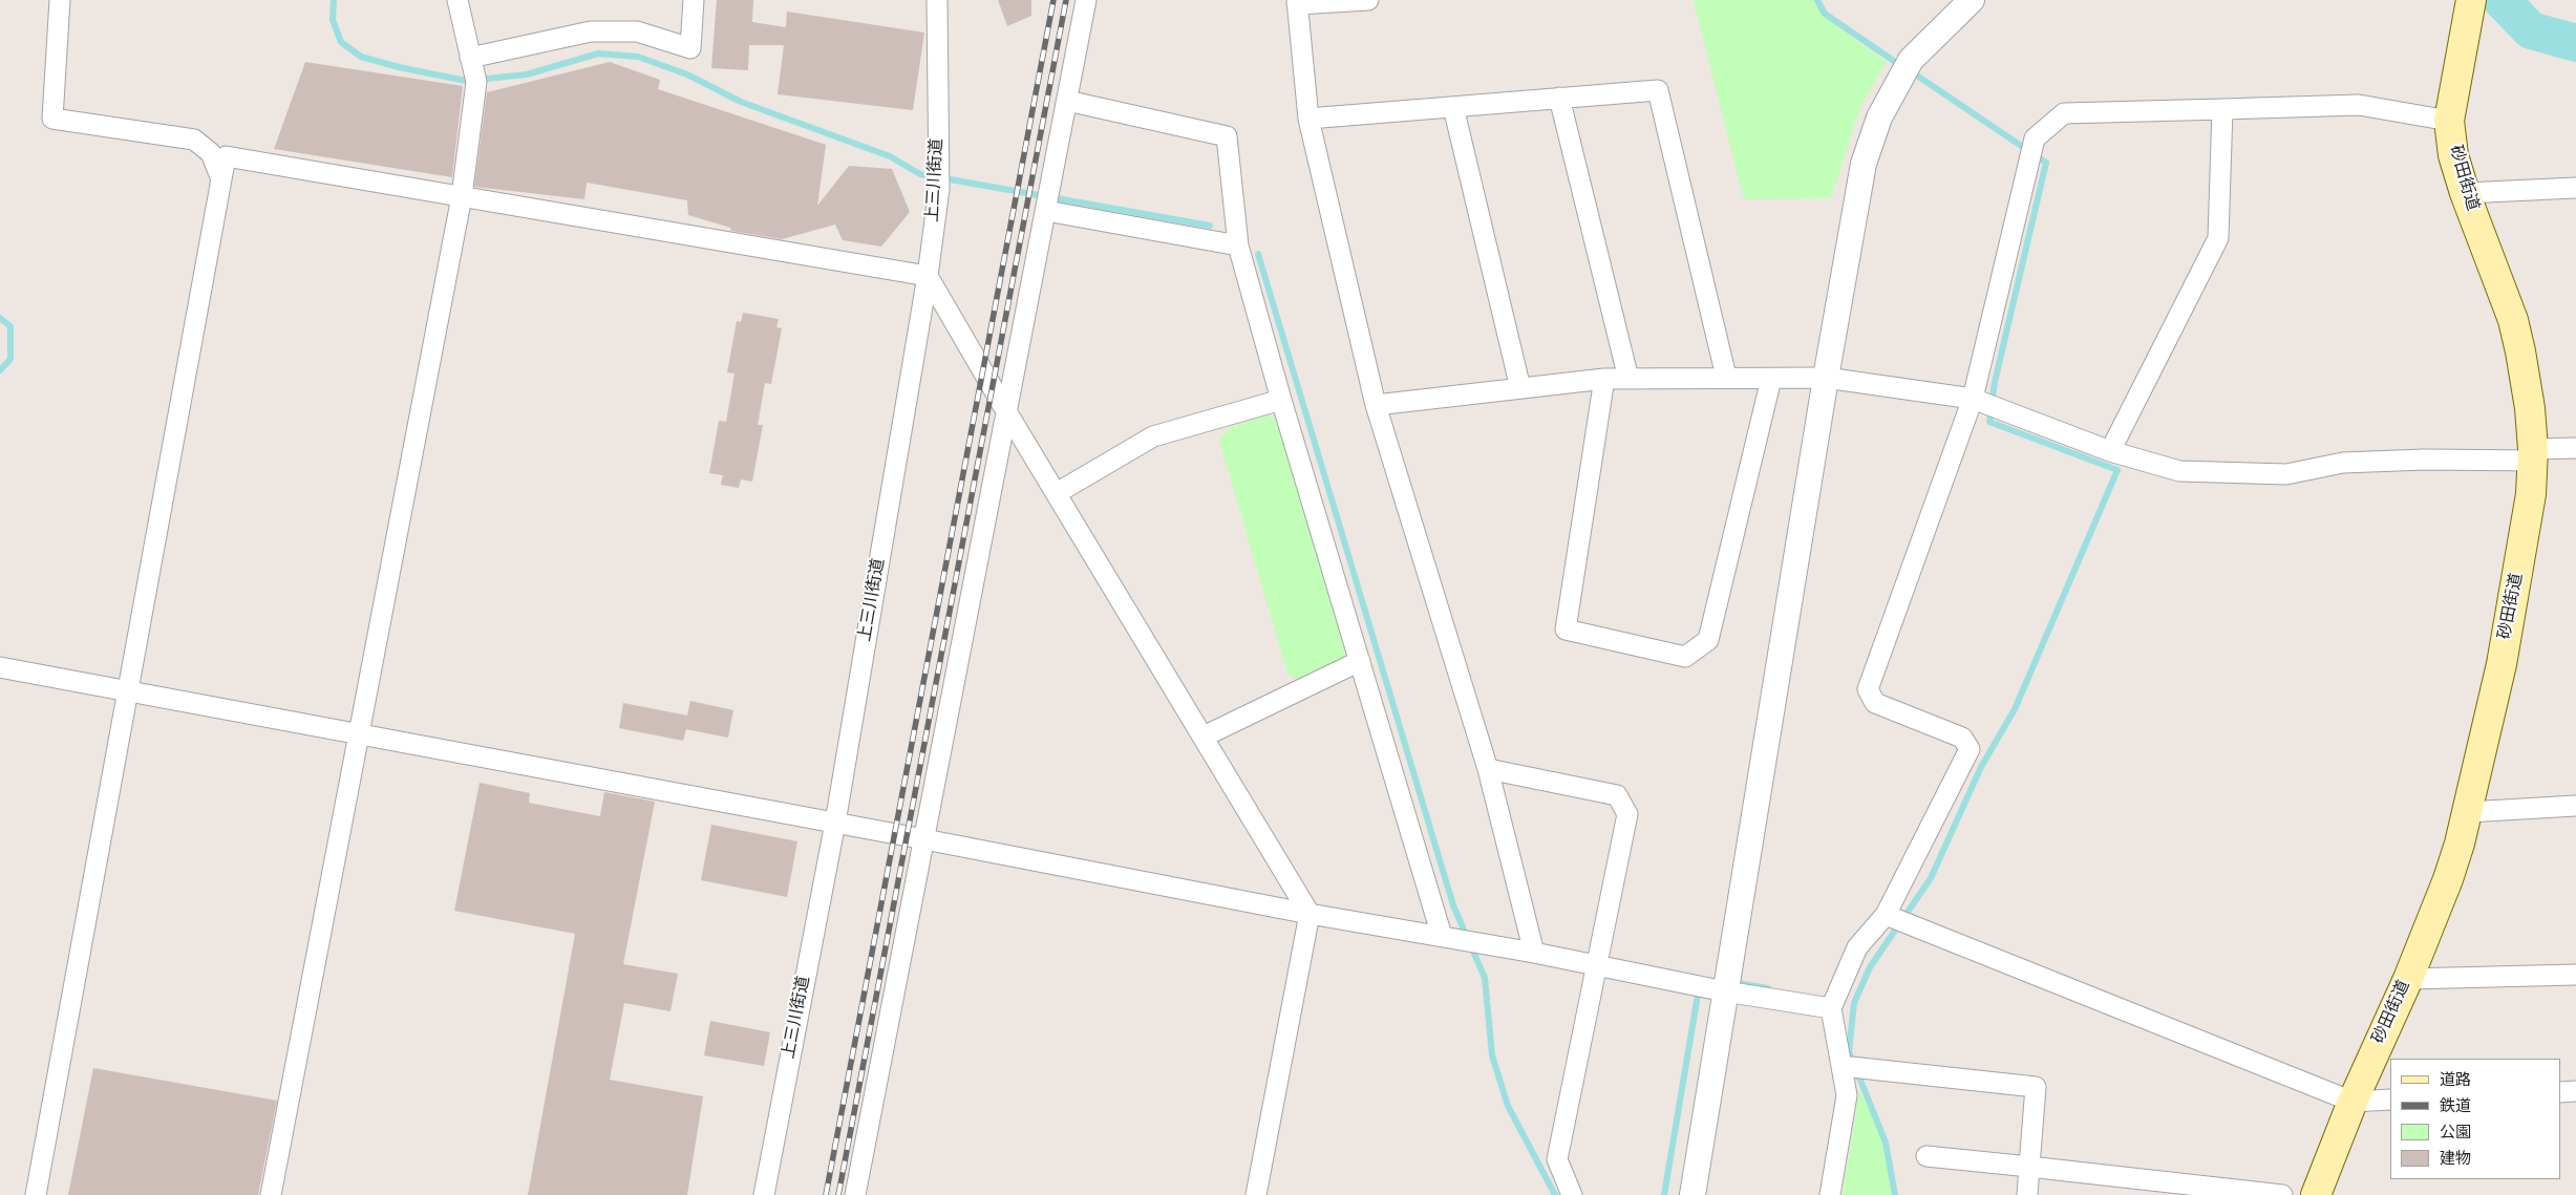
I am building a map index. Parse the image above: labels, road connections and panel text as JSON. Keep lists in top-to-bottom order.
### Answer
{
  "streets": {
    "main road": ["砂田街道"],
    "street": ["上三川街道"]
  },
  "legend": [
    "道路",
    "鉄道",
    "公園",
    "建物"
  ]
}
